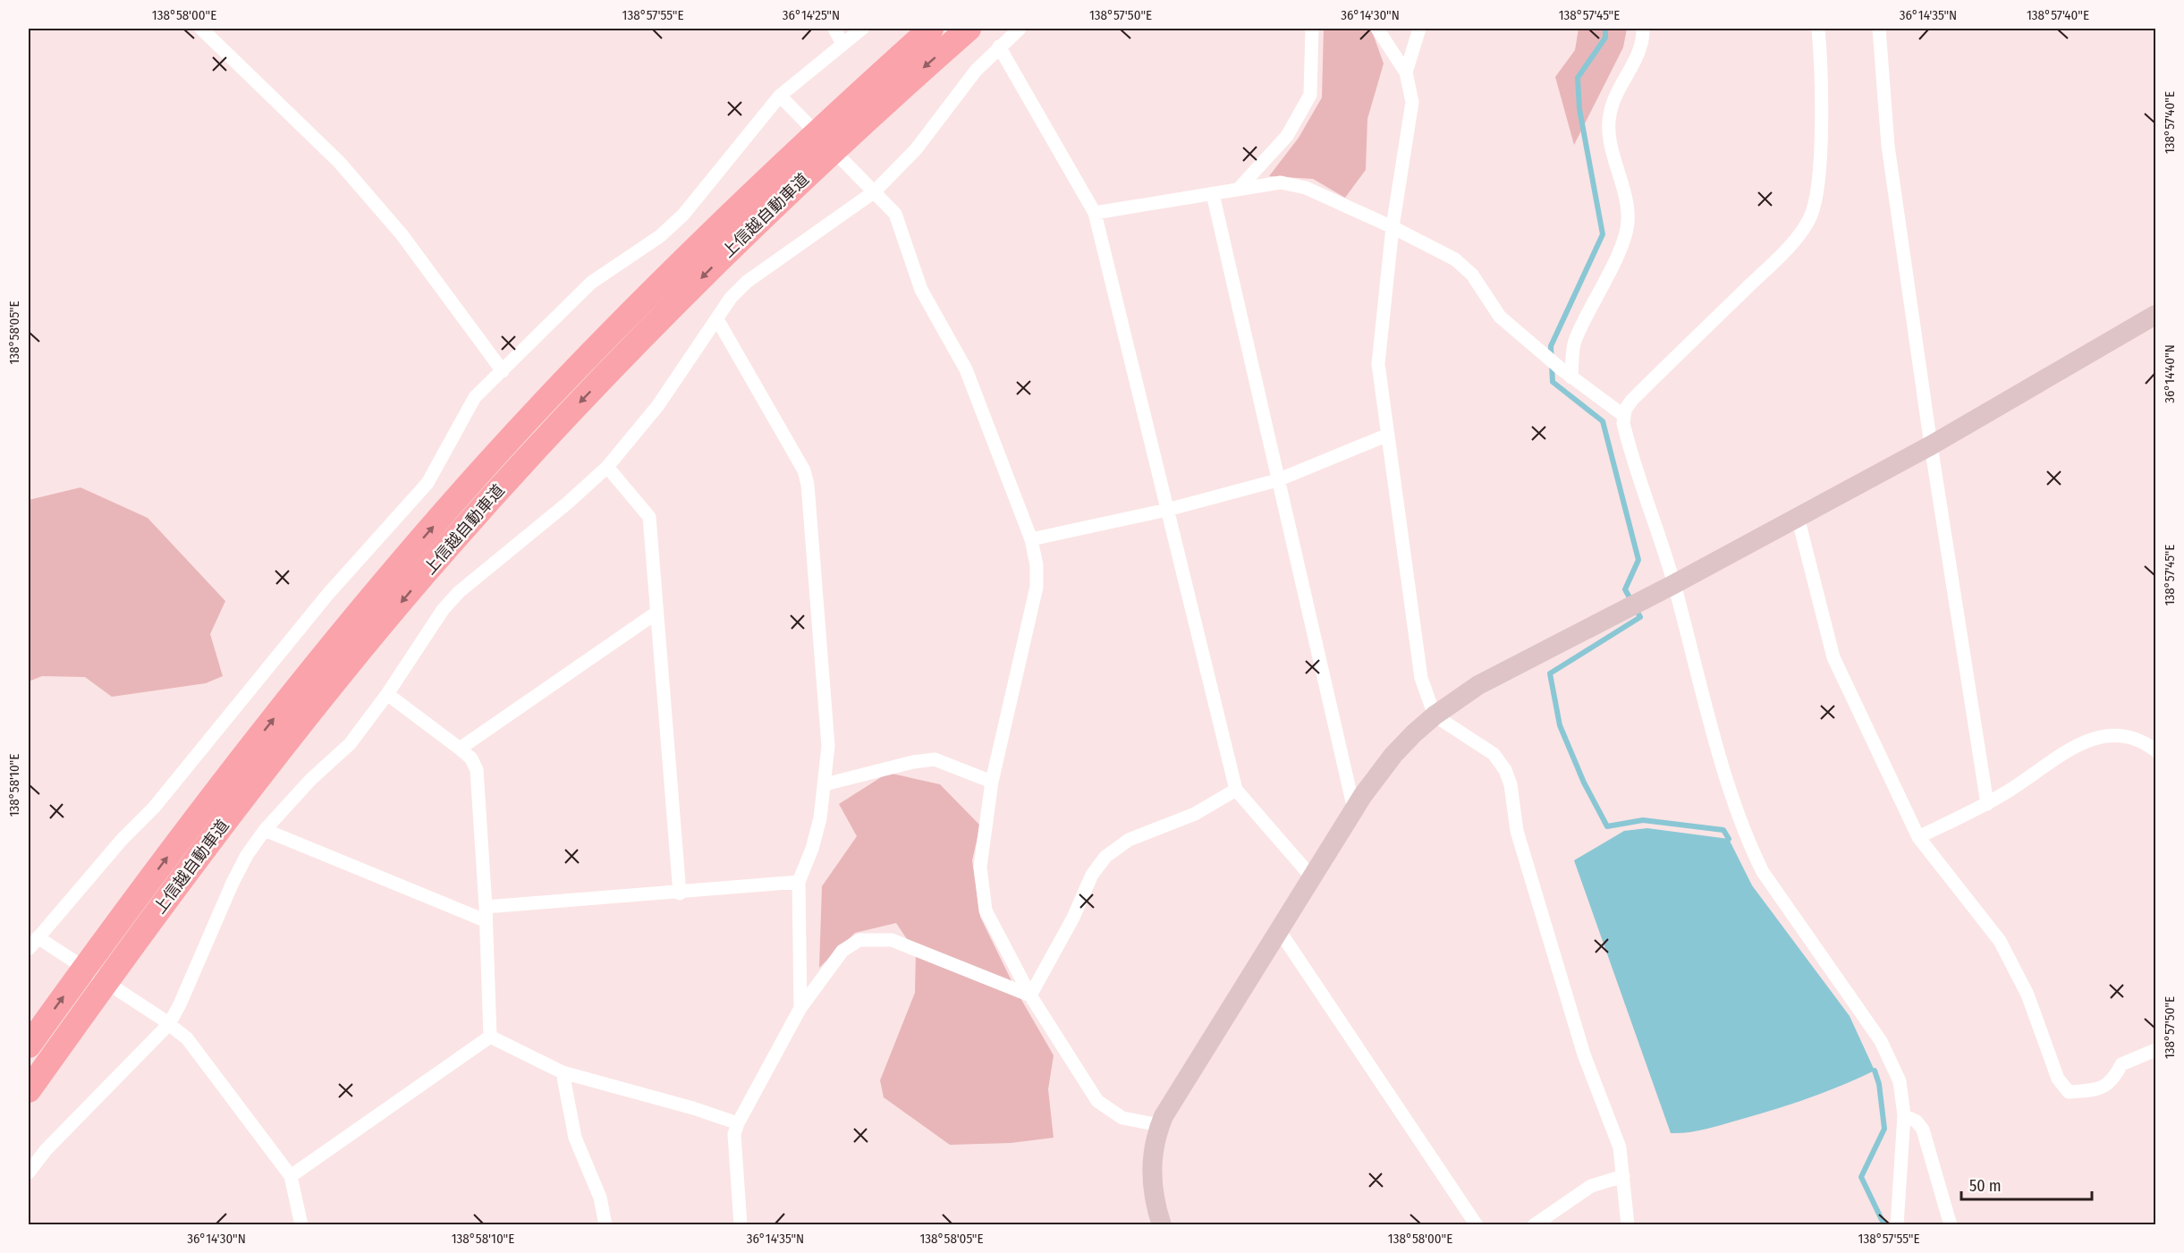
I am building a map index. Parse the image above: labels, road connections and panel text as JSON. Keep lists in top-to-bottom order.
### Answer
{
  "streets": {
    "highway": ["上信越自動車道"]
  },
  "scale_bar": "50 m",
  "coordinates": [
    "138°58'00\"E",
    "138°57'55\"E",
    "36°14'25\"N",
    "138°57'50\"E",
    "36°14'30\"N",
    "138°57'45\"E",
    "36°14'35\"N",
    "138°57'40\"E",
    "138°58'05\"E",
    "36°14'40\"N",
    "138°58'10\"E"
  ]
}
